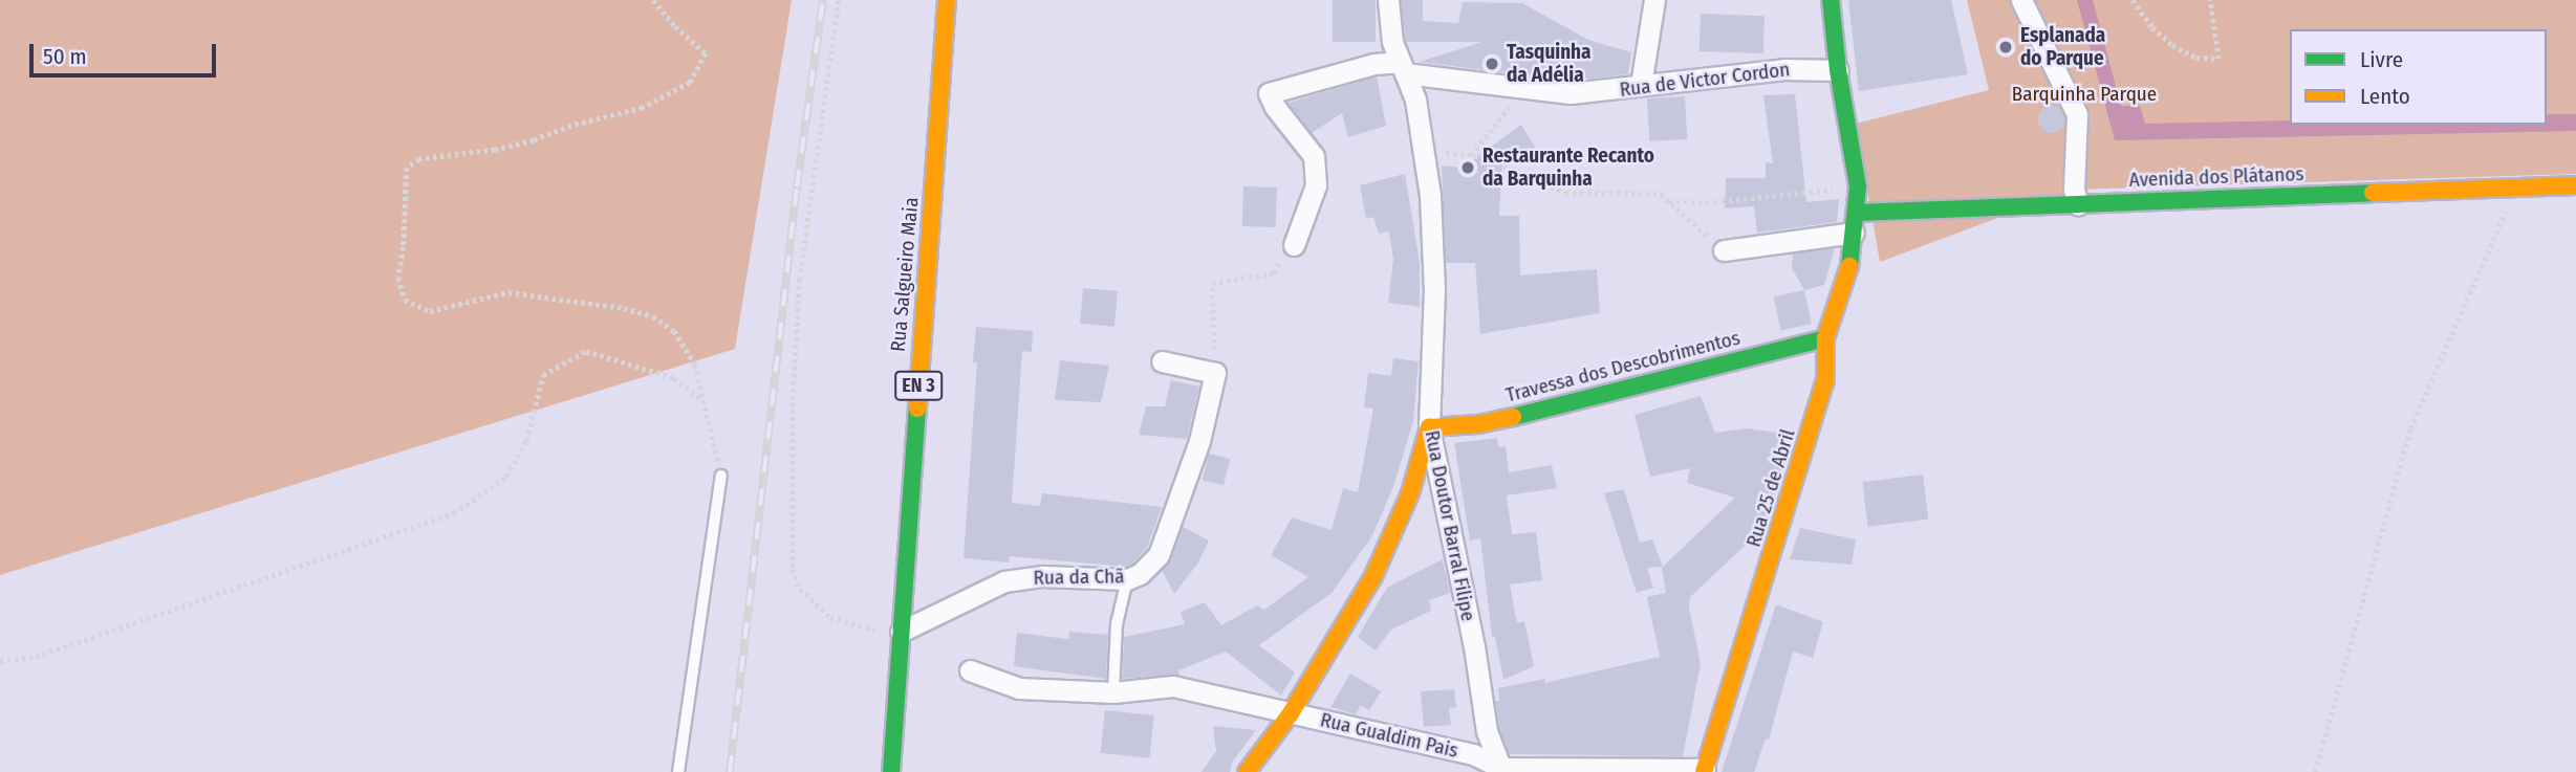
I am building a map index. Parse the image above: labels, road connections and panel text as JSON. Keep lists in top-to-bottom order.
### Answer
{
  "streets": {
    "street": [
      "Rua de Victor Cordon",
      "Avenida dos Plátanos",
      "Rua Salgueiro Maia",
      "Travessa dos Descobrimentos",
      "EN 3",
      "Rua 25 de Abril",
      "Rua Doutor Barral Filipe",
      "Rua da Chã",
      "Rua Gualdim Pais"
    ]
  },
  "crossings": [
    ["Rua de Victor Cordon", "Rua 25 de Abril"],
    ["Rua de Victor Cordon", "Rua Doutor Barral Filipe"],
    ["Avenida dos Plátanos", "Rua 25 de Abril"],
    ["Rua Salgueiro Maia", "Rua da Chã"],
    ["Travessa dos Descobrimentos", "Rua 25 de Abril"],
    ["Travessa dos Descobrimentos", "Rua Doutor Barral Filipe"],
    ["Rua 25 de Abril", "Rua Gualdim Pais"],
    ["Rua Doutor Barral Filipe", "Rua Gualdim Pais"]
  ],
  "parks": ["Barquinha Parque"],
  "places": ["Esplanada do Parque", "Tasquinha da Adélia", "Restaurante Recanto da Barquinha"],
  "legend": ["Livre", "Lento"],
  "scale_bar": "50 m"
}
